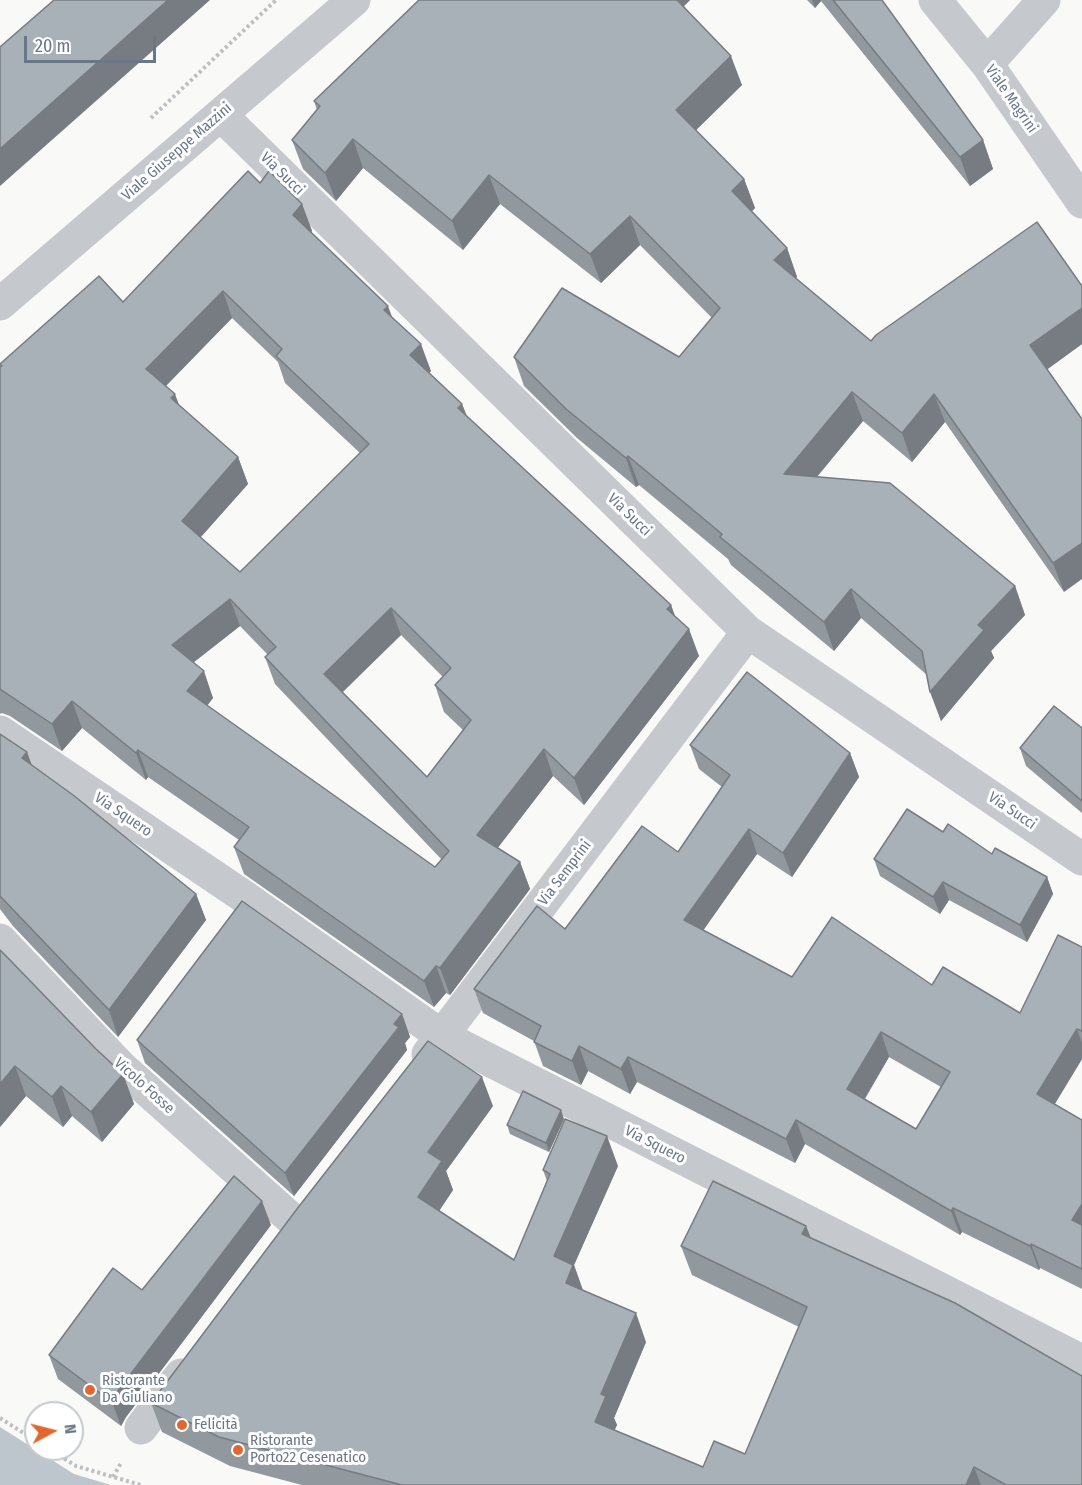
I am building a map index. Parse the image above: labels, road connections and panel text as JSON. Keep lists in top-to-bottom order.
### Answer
{
  "streets": {
    "street": [
      "Viale Magrini",
      "Viale Giuseppe Mazzini",
      "Via Succi",
      "Via Squero",
      "Via Semprini",
      "Vicolo Fosse"
    ]
  },
  "crossings": [
    ["Viale Giuseppe Mazzini", "Via Succi"],
    ["Via Succi", "Via Semprini"],
    ["Via Squero", "Via Semprini"]
  ],
  "places": ["Ristorante Da Giuliano", "Felicità", "Ristorante Porto22 Cesenatico"],
  "scale_bar": "20 m",
  "north": "right"
}
